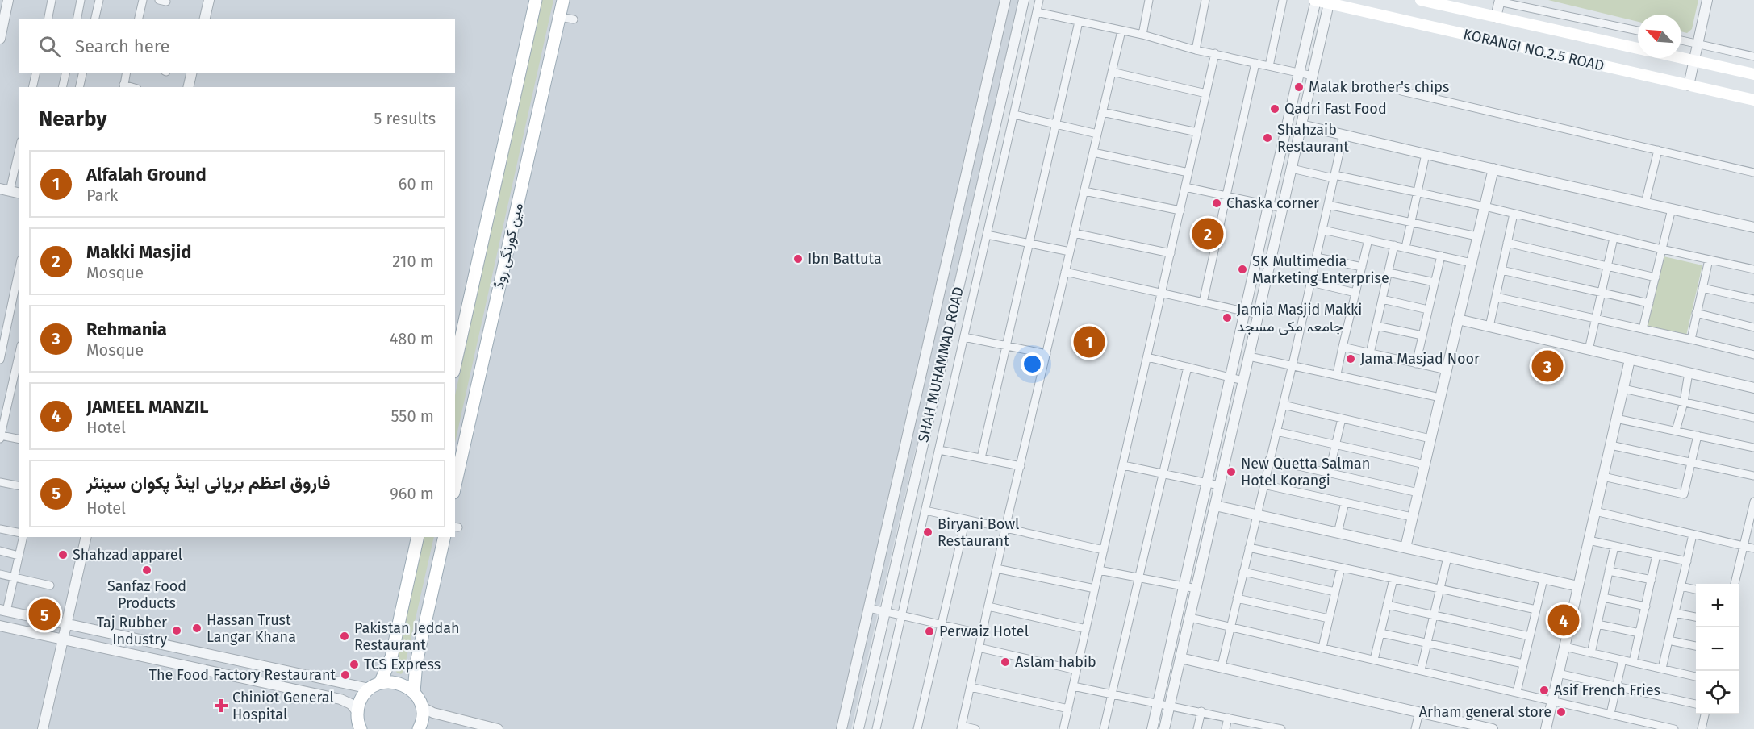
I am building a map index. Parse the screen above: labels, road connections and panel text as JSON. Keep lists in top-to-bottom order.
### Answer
{
  "streets": {
    "main road": ["KORANGI NO.2.5 ROAD", "مین کورنگی روڈ"],
    "street": ["SHAH MUHAMMAD ROAD"]
  },
  "places": {
    "other": [
      "Malak brother's chips",
      "Qadri Fast Food",
      "Shahzaib Restaurant",
      "Chaska corner",
      "Ibn Battuta",
      "SK Multimedia Marketing Enterprise",
      "Jamia Masjid Makki جامعہ مکی مسجد",
      "Jama Masjad Noor",
      "New Quetta Salman Hotel Korangi",
      "Biryani Bowl Restaurant",
      "Shahzad apparel",
      "Sanfaz Food Products",
      "Hassan Trust Langar Khana",
      "Taj Rubber Industry",
      "Perwaiz Hotel",
      "Pakistan Jeddah Restaurant",
      "Aslam habib",
      "TCS Express",
      "The Food Factory Restaurant",
      "Asif French Fries",
      "Arham general store"
    ],
    "health": ["Chiniot General Hospital"]
  },
  "north": "top left",
  "page": {
    "search": "Search here",
    "heading": ["Nearby", "5 results"],
    "list": [
      {
        "mark": "1",
        "name": "Alfalah Ground",
        "note": "Park",
        "value": "60 m"
      },
      {
        "mark": "2",
        "name": "Makki Masjid",
        "note": "Mosque",
        "value": "210 m"
      },
      {
        "mark": "3",
        "name": "Rehmania",
        "note": "Mosque",
        "value": "480 m"
      },
      {
        "mark": "4",
        "name": "JAMEEL MANZIL",
        "note": "Hotel",
        "value": "550 m"
      },
      {
        "mark": "5",
        "name": "فاروق اعظم بریانی اینڈ پکوان سینٹر",
        "note": "Hotel",
        "value": "960 m"
      }
    ],
    "pins": [
      "2",
      "1",
      "3",
      "5",
      "4"
    ],
    "map_buttons": ["+", "−"]
  }
}
